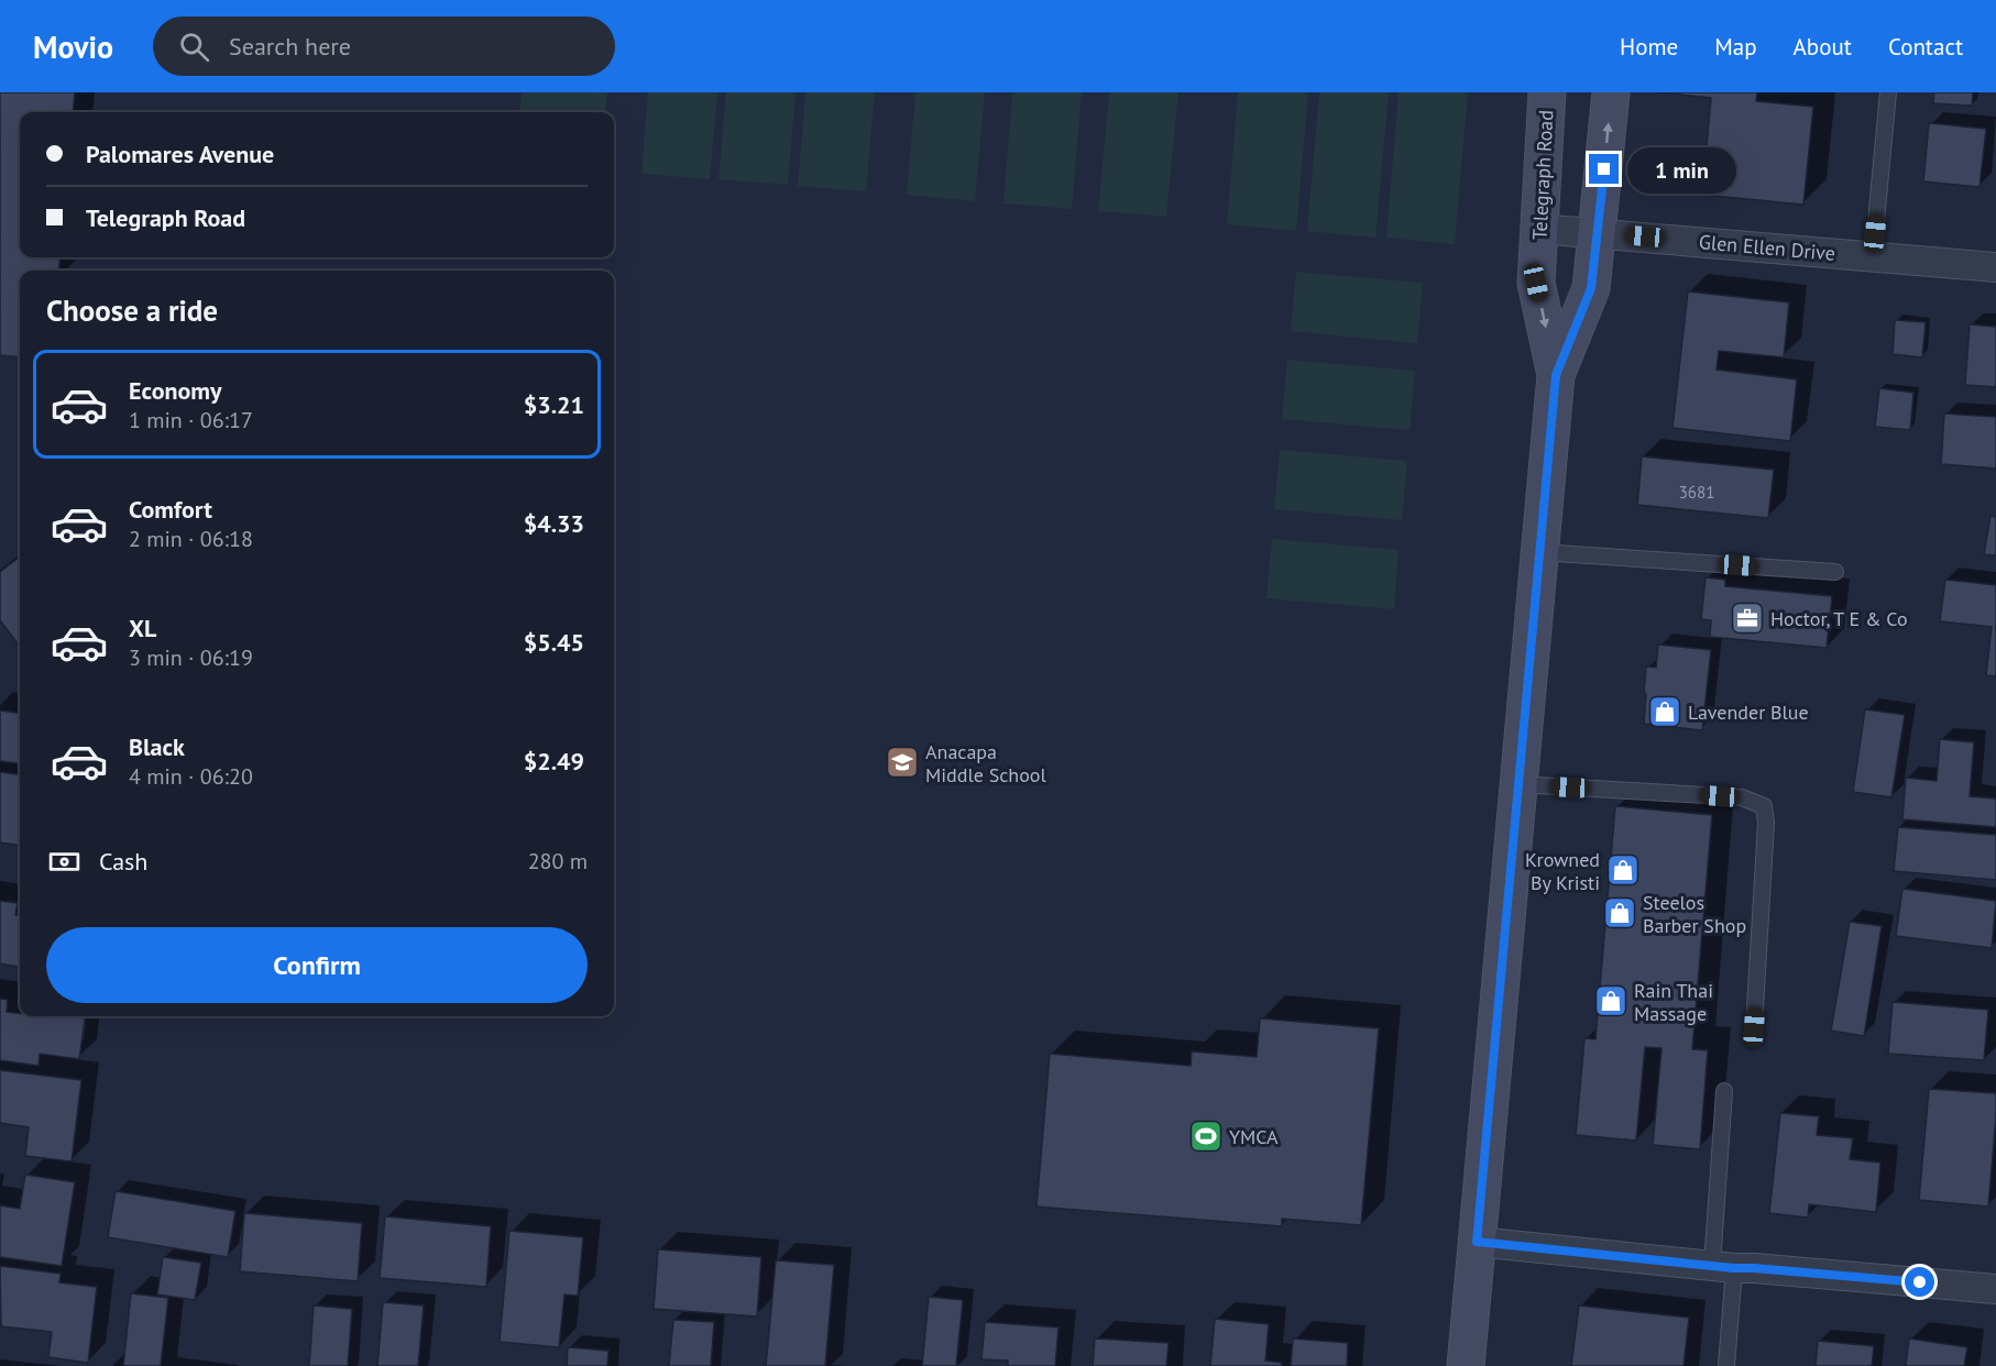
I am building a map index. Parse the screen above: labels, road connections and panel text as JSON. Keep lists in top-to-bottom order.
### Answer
{
  "streets": {
    "main road": ["Telegraph Road"],
    "street": ["Glen Ellen Drive"]
  },
  "crossings": [
    ["Telegraph Road", "Glen Ellen Drive"]
  ],
  "places": {
    "office": ["Hoctor, T E & Co"],
    "shop": [
      "Lavender Blue",
      "Krowned By Kristi",
      "Steelos Barber Shop",
      "Rain Thai Massage"
    ],
    "school or university": ["Anacapa Middle School"],
    "sports": ["YMCA"]
  },
  "house_numbers": ["3681"],
  "page": {
    "header": "Movio",
    "search": "Search here",
    "nav": [
      "Home",
      "Map",
      "About",
      "Contact"
    ],
    "banner": ["Palomares Avenue", "Telegraph Road"],
    "bubble": "1 min",
    "heading": "Choose a ride",
    "list": [
      {
        "name": "Economy",
        "note": "1 min · 06:17",
        "value": "$3.21"
      },
      {
        "name": "Comfort",
        "note": "2 min · 06:18",
        "value": "$4.33"
      },
      {
        "name": "XL",
        "note": "3 min · 06:19",
        "value": "$5.45"
      },
      {
        "name": "Black",
        "note": "4 min · 06:20",
        "value": "$2.49"
      }
    ],
    "pay": ["Cash", "280 m"],
    "buttons": "Confirm"
  }
}
